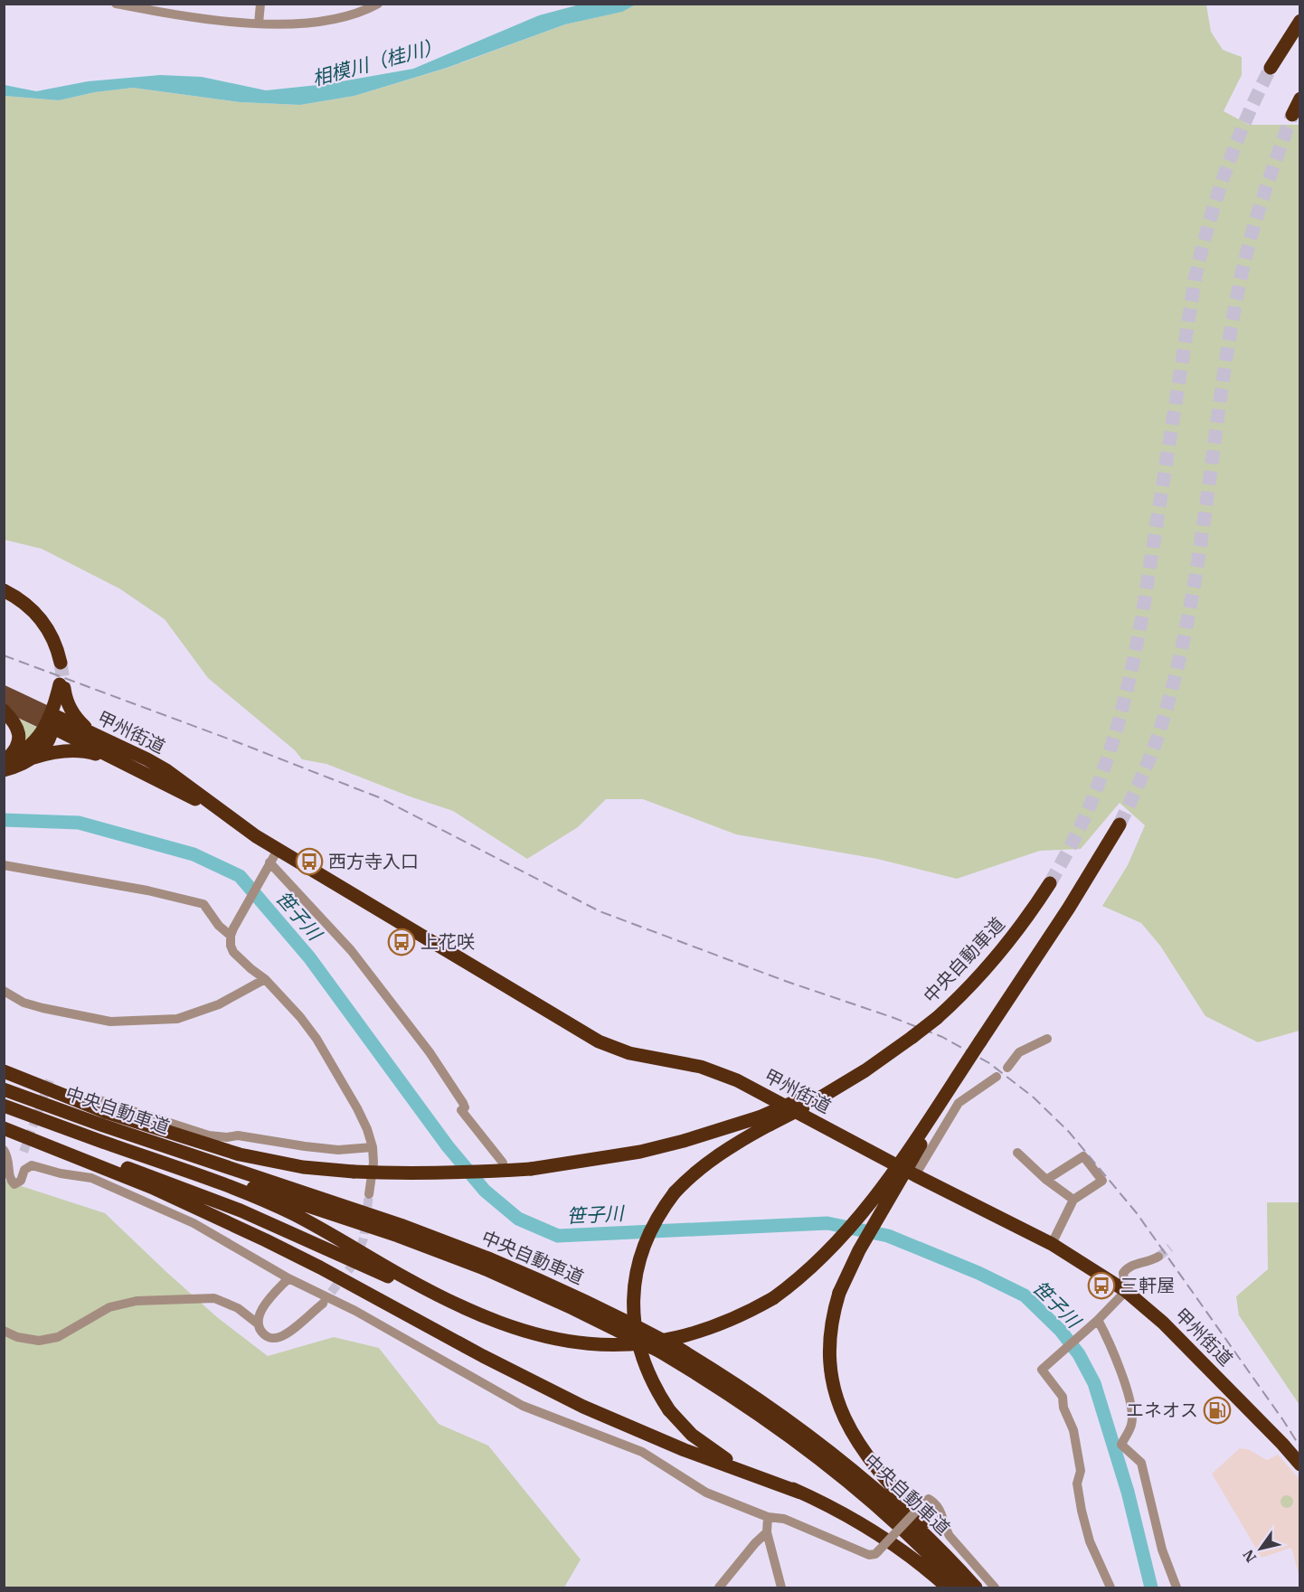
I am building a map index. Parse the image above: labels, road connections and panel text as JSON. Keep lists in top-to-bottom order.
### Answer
{
  "streets": {
    "highway": ["甲州街道", "中央自動車道"]
  },
  "water": ["相模川（桂川）", "笹子川"],
  "places": {
    "bus stop": ["西方寺入口", "上花咲", "三軒屋"],
    "fuel station": ["エネオス"]
  },
  "north": "bottom left"
}
